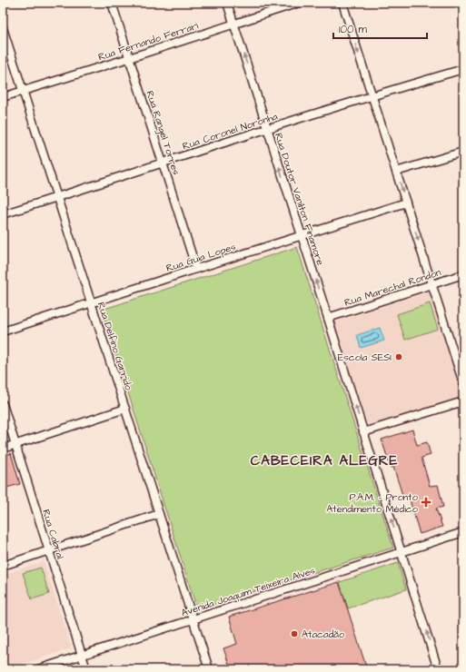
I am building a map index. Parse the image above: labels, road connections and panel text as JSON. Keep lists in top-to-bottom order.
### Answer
{
  "streets": {
    "street": [
      "Rua Fernando Ferrari",
      "Rua Coronel Noronha",
      "Rua Rangel Torres",
      "Rua Doutor Vanilton Finamore",
      "Rua Guia Lopes",
      "Rua Marechal Rondon",
      "Rua Delfino Garrido",
      "Rua Cabral",
      "Avenida Joaquim Teixeira Alves"
    ]
  },
  "crossings": [
    ["Rua Fernando Ferrari", "Rua Rangel Torres"],
    ["Rua Fernando Ferrari", "Rua Doutor Vanilton Finamore"],
    ["Rua Fernando Ferrari", "Rua Delfino Garrido"],
    ["Rua Coronel Noronha", "Rua Rangel Torres"],
    ["Rua Coronel Noronha", "Rua Doutor Vanilton Finamore"],
    ["Rua Coronel Noronha", "Rua Delfino Garrido"],
    ["Rua Rangel Torres", "Rua Guia Lopes"],
    ["Rua Doutor Vanilton Finamore", "Rua Guia Lopes"],
    ["Rua Doutor Vanilton Finamore", "Rua Marechal Rondon"],
    ["Rua Doutor Vanilton Finamore", "Avenida Joaquim Teixeira Alves"],
    ["Rua Guia Lopes", "Rua Delfino Garrido"],
    ["Rua Delfino Garrido", "Avenida Joaquim Teixeira Alves"],
    ["Rua Cabral", "Avenida Joaquim Teixeira Alves"]
  ],
  "one_way": ["Rua Doutor Vanilton Finamore"],
  "districts": ["CABECEIRA ALEGRE"],
  "places": {
    "other": ["Escola SESI", "Atacadão"],
    "health": ["P.A.M. - Pronto Atendimento Médico"]
  },
  "scale_bar": "100 m"
}
